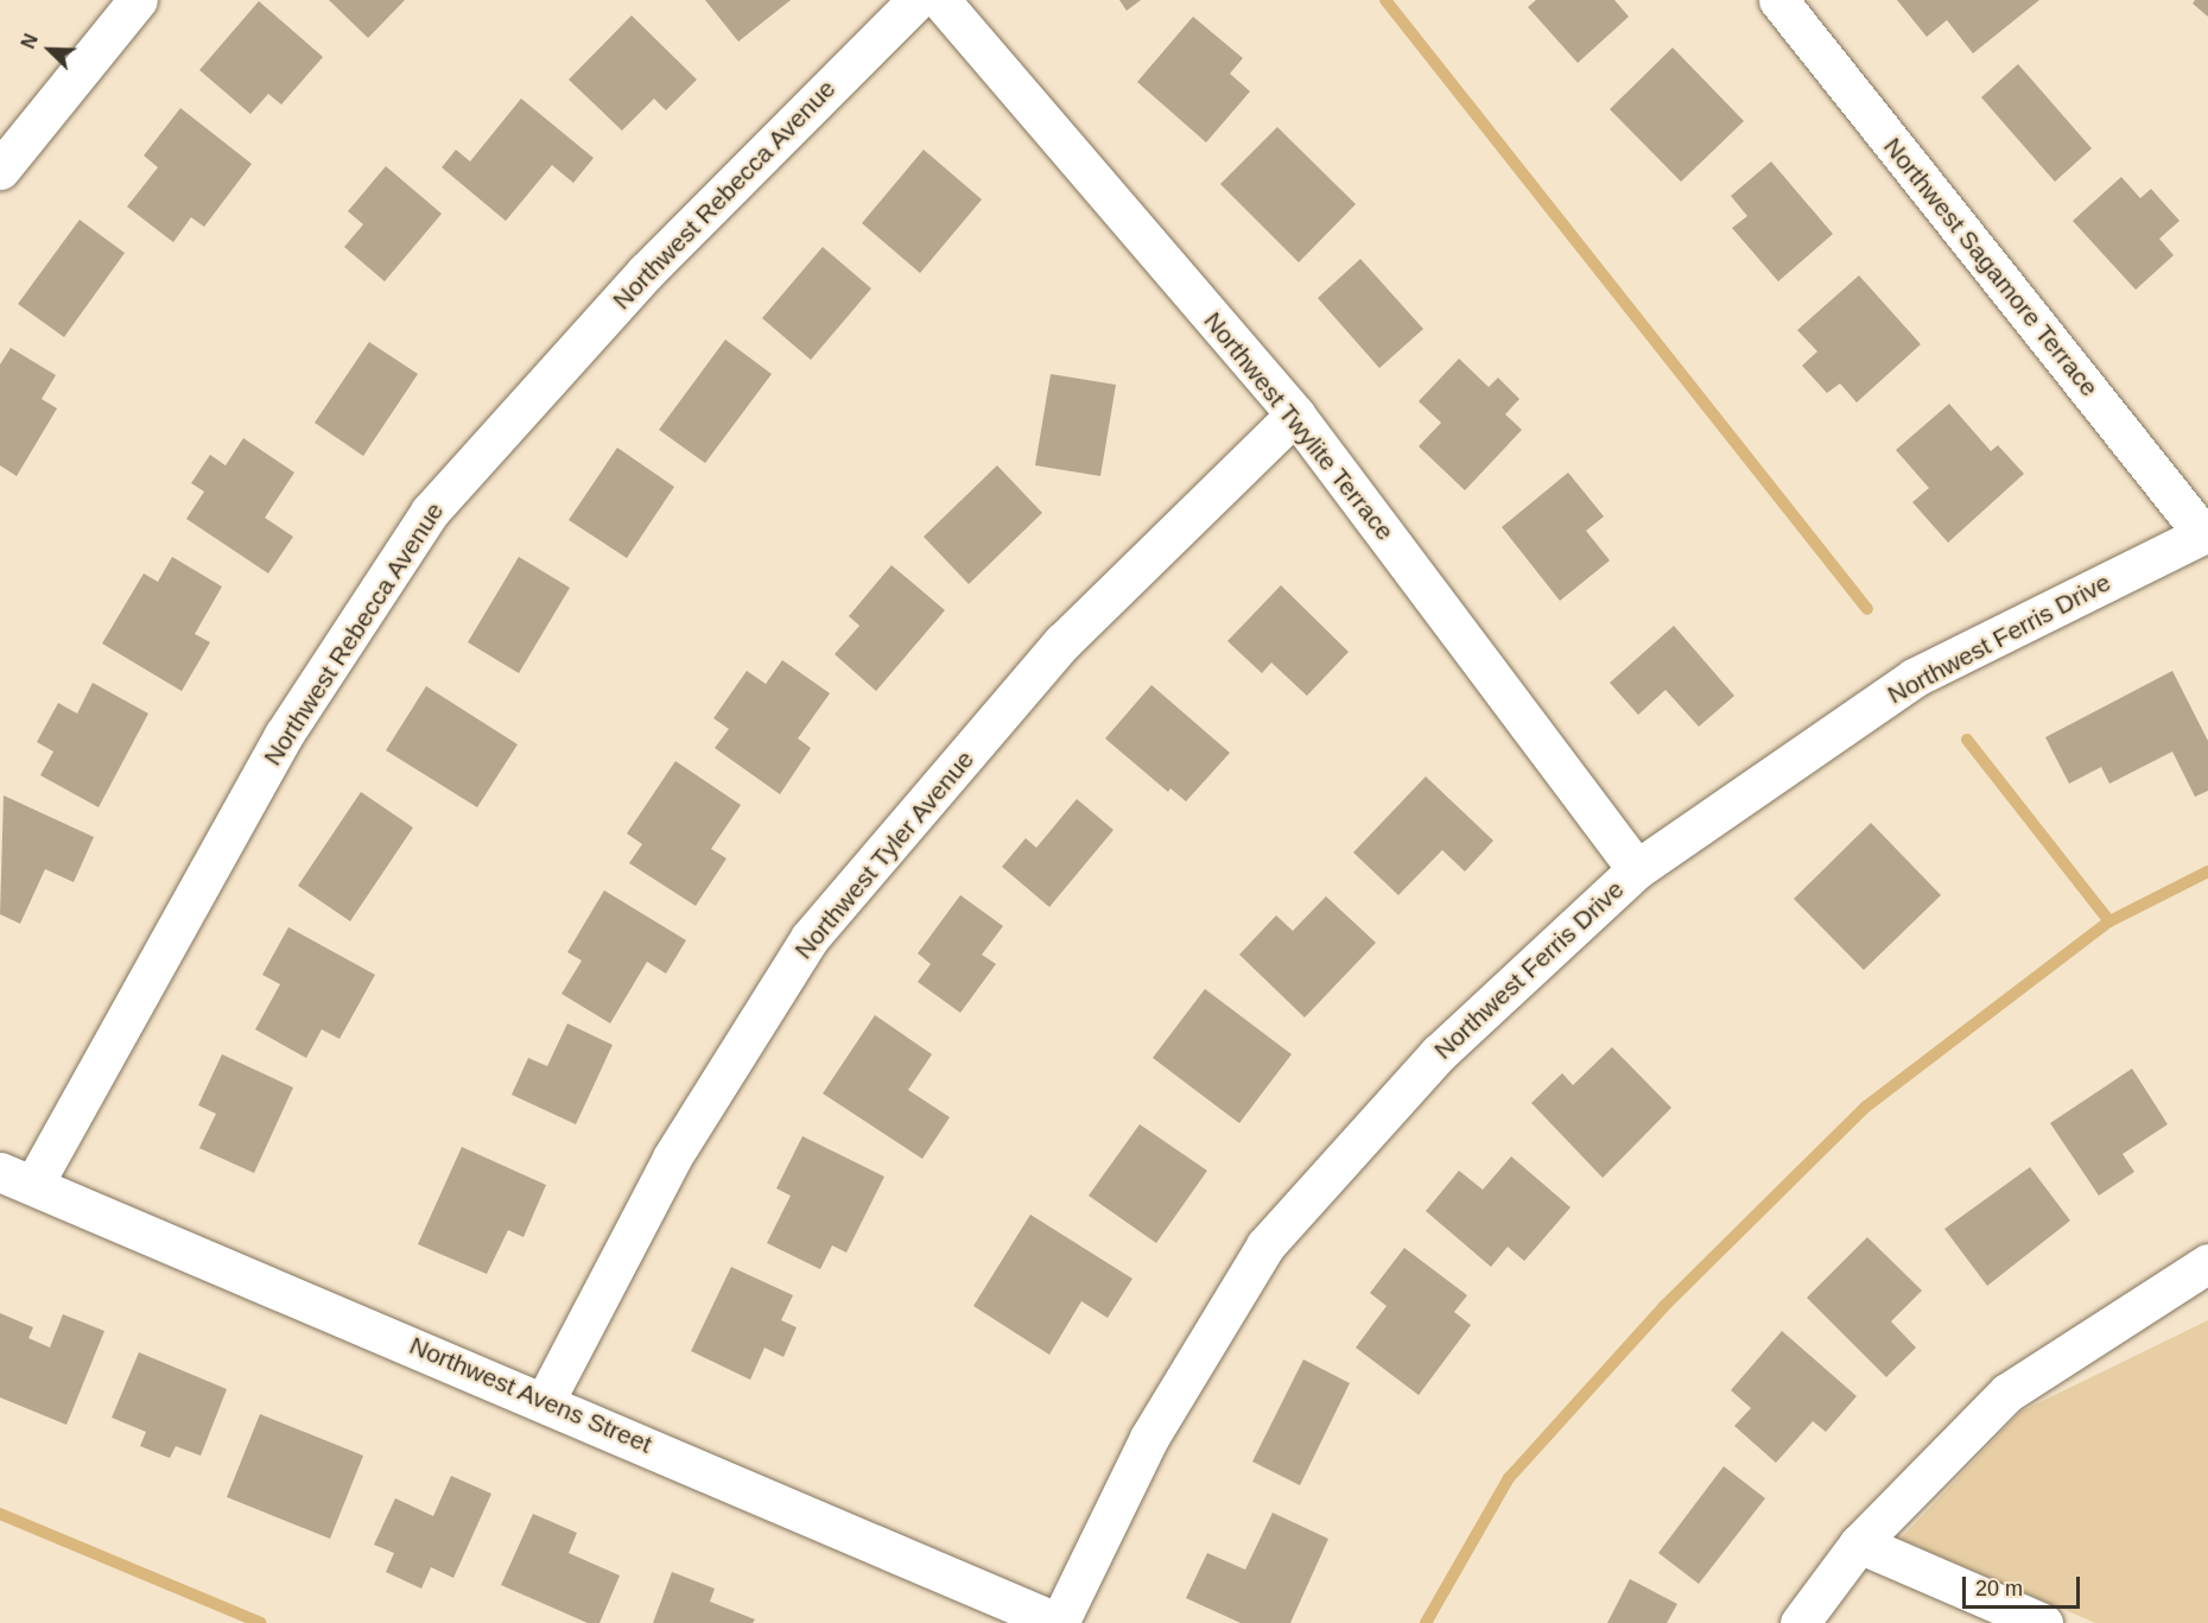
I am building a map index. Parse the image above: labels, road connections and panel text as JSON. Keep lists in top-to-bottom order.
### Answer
{
  "streets": {
    "street": [
      "Northwest Rebecca Avenue",
      "Northwest Sagamore Terrace",
      "Northwest Twylite Terrace",
      "Northwest Ferris Drive",
      "Northwest Tyler Avenue",
      "Northwest Avens Street"
    ]
  },
  "crossings": [
    ["Northwest Rebecca Avenue", "Northwest Avens Street"],
    ["Northwest Sagamore Terrace", "Northwest Ferris Drive"],
    ["Northwest Twylite Terrace", "Northwest Ferris Drive"],
    ["Northwest Twylite Terrace", "Northwest Tyler Avenue"],
    ["Northwest Ferris Drive", "Northwest Avens Street"],
    ["Northwest Tyler Avenue", "Northwest Avens Street"]
  ],
  "scale_bar": "20 m",
  "north": "top left"
}
